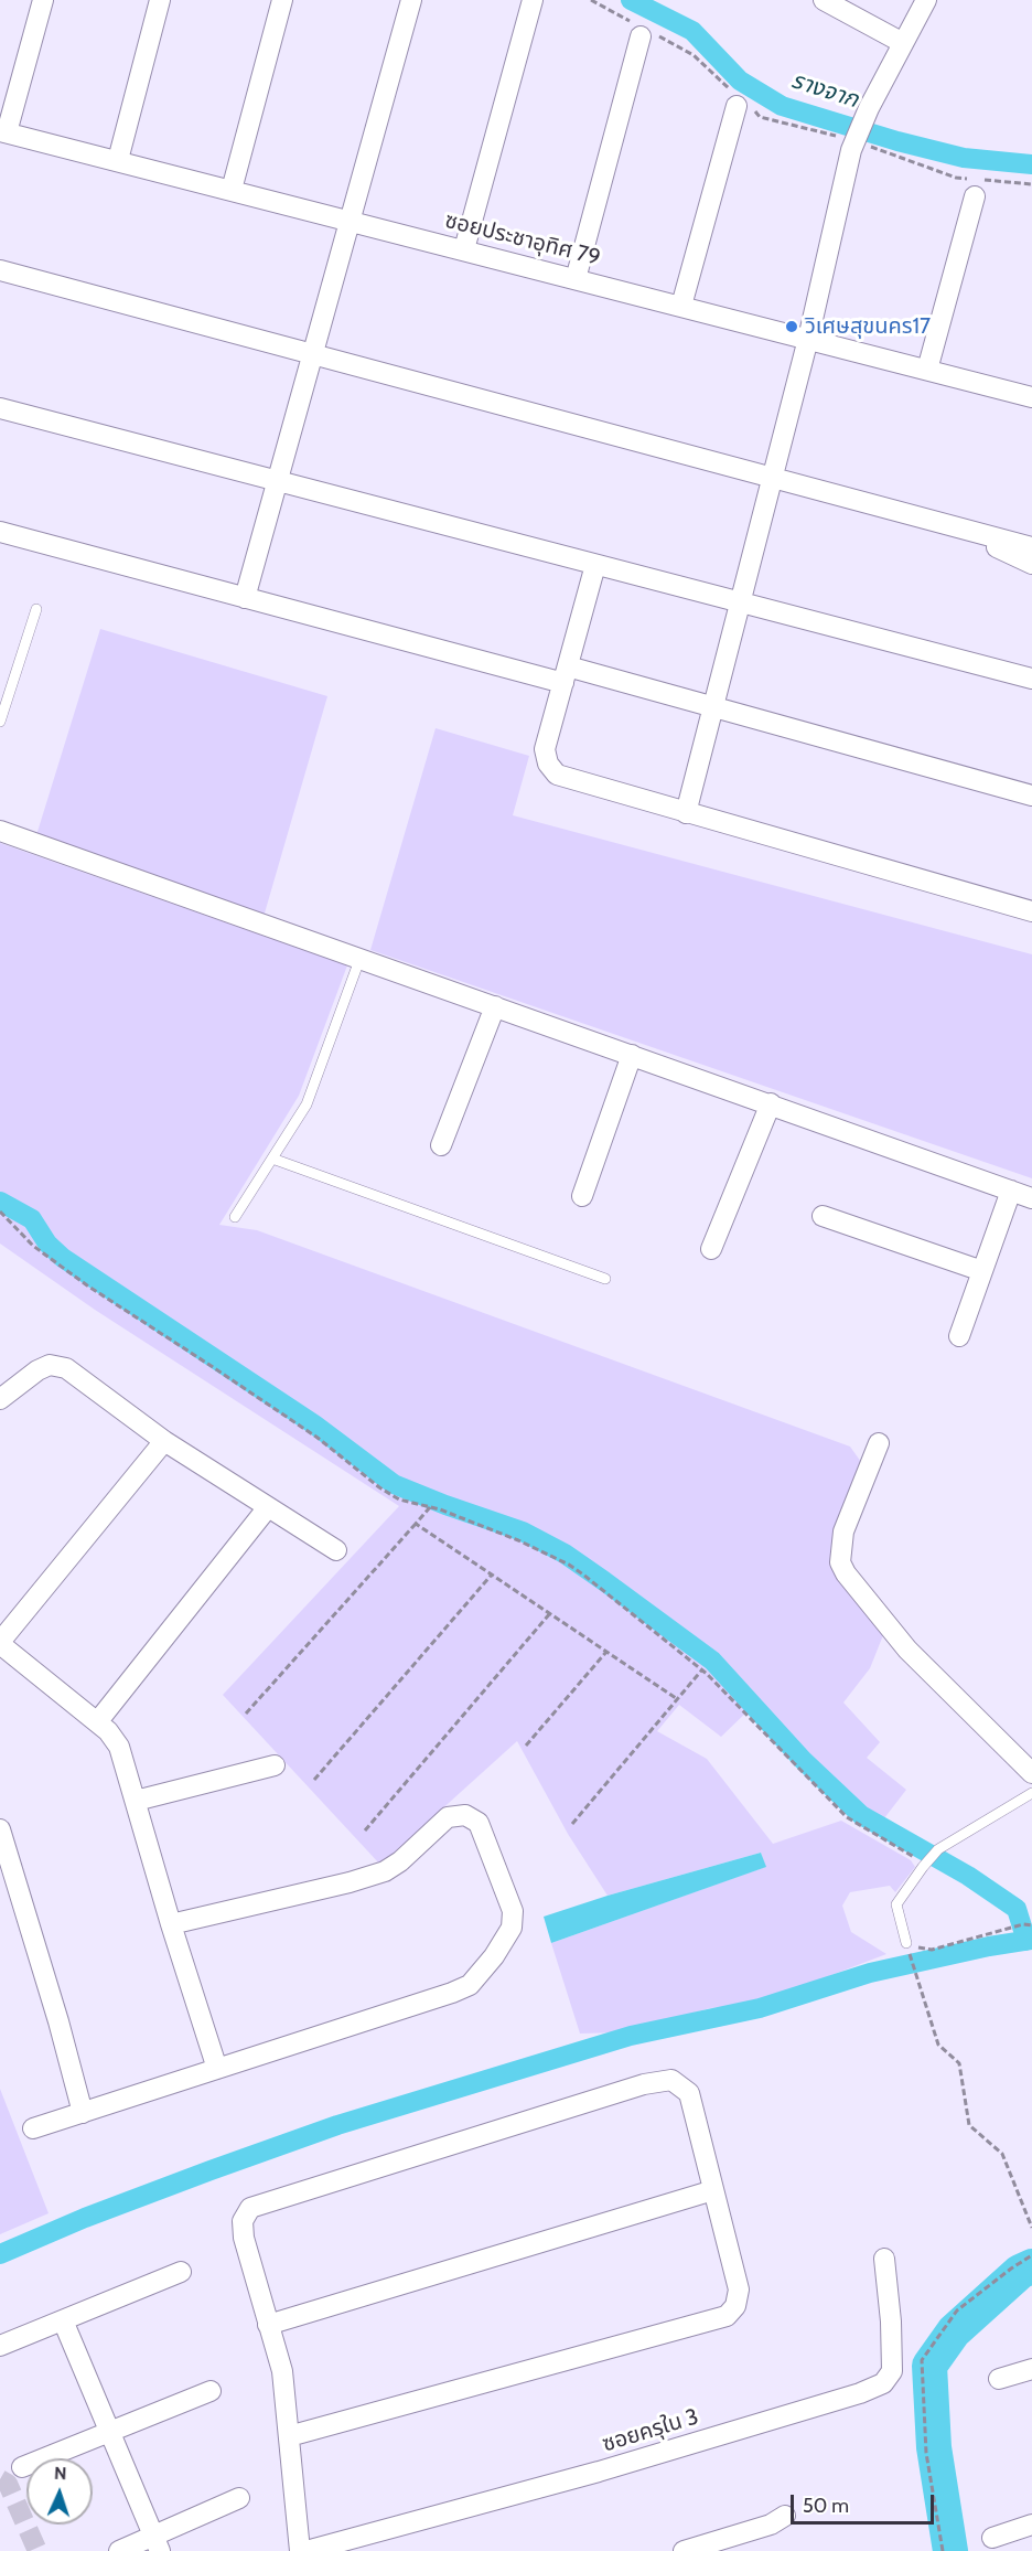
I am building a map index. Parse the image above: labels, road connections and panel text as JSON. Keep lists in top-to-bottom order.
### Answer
{
  "streets": {
    "street": ["ซอยประชาอุทิศ 79", "ซอยครุใน 3"]
  },
  "water": ["รางจาก"],
  "places": ["วิเศษสุขนคร17"],
  "scale_bar": "50 m",
  "north": "top"
}
